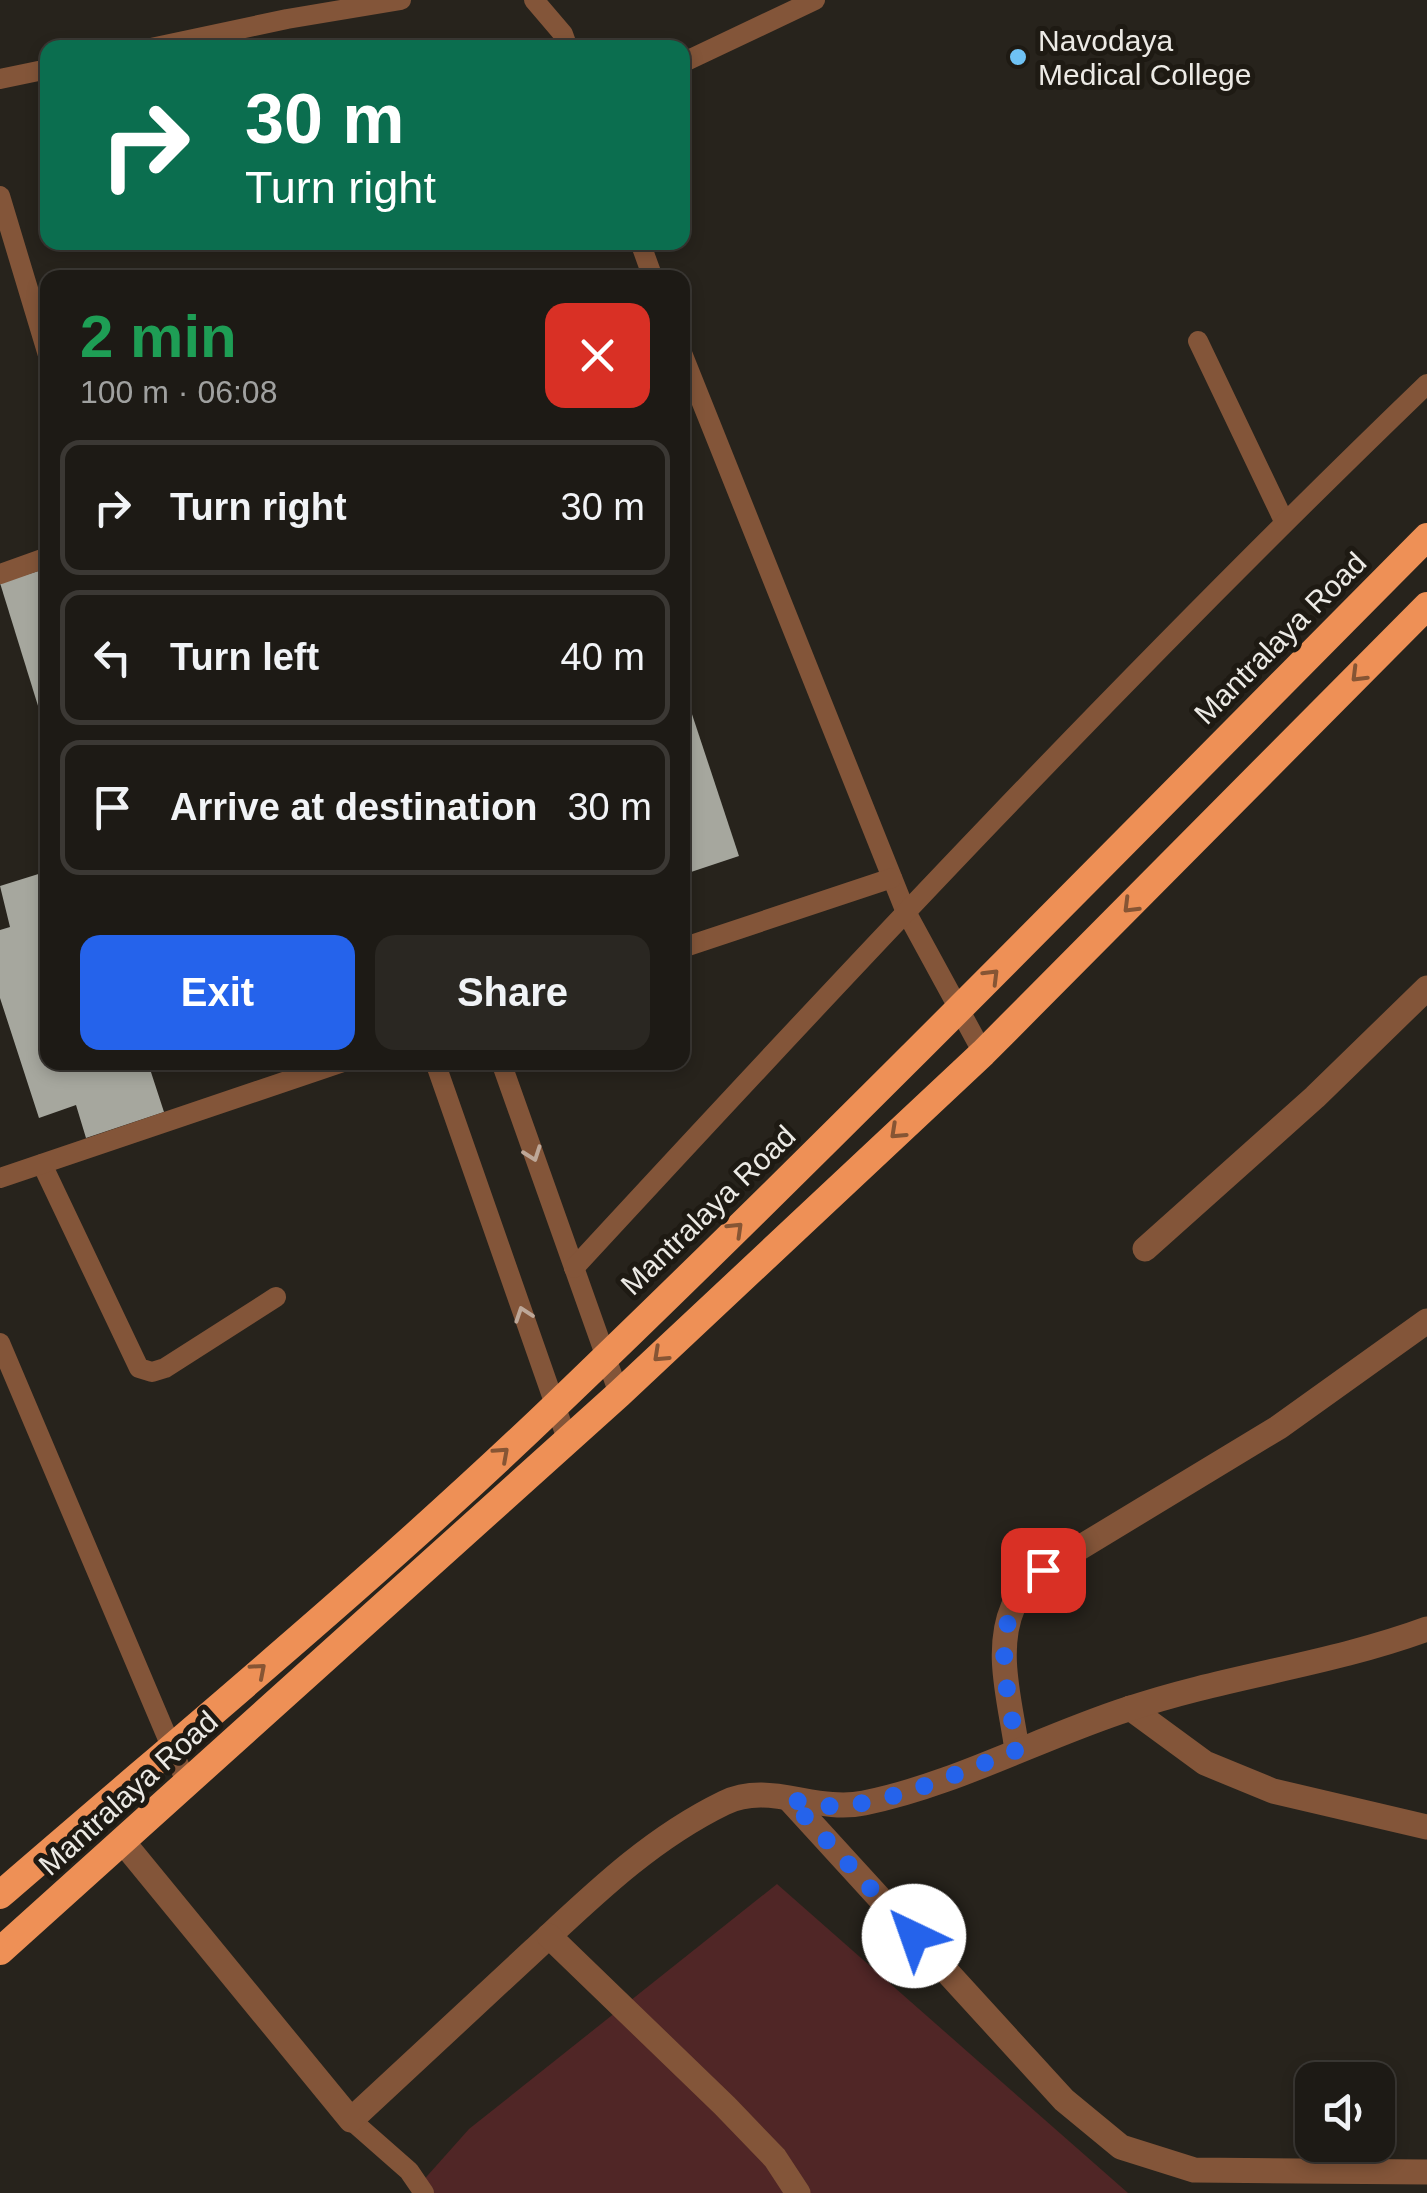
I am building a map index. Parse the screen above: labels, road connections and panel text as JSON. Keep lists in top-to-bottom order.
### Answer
{
  "streets": {
    "highway": ["Mantralaya Road"]
  },
  "places": ["Navodaya Medical College"],
  "page": {
    "turn": ["30 m", "Turn right"],
    "heading": ["2 min", "100 m · 06:08"],
    "list": [
      {
        "name": "Turn right",
        "value": "30 m"
      },
      {
        "name": "Turn left",
        "value": "40 m"
      },
      {
        "name": "Arrive at destination",
        "value": "30 m"
      }
    ],
    "buttons": ["Exit", "Share"]
  }
}
